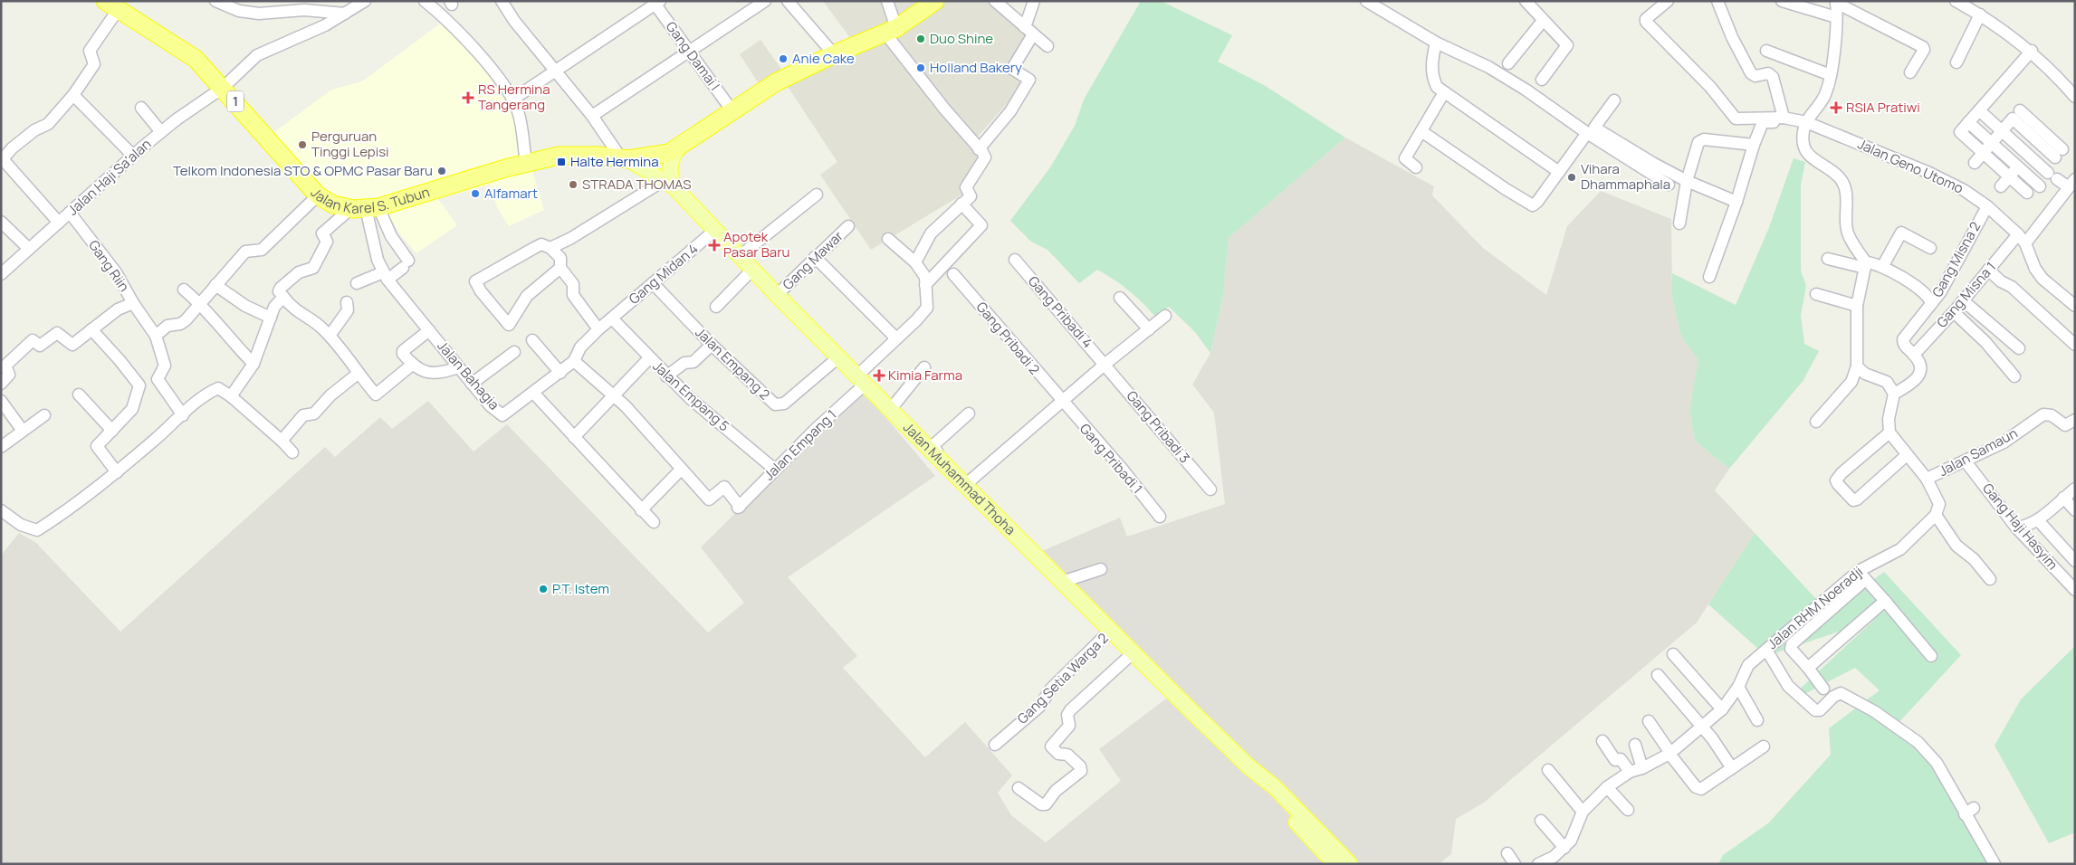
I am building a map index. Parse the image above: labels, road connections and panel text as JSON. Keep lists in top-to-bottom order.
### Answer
{
  "streets": {
    "highway": ["1", "Jalan Karel S. Tubun"],
    "main road": ["Jalan Muhammad Thoha"],
    "street": [
      "Gang Damai I",
      "Jalan Geno Utomo",
      "Jalan Haji Sa'alan",
      "Gang Misna 2",
      "Gang Mawar",
      "Gang Riin",
      "Gang Midan 4",
      "Gang Misna 1",
      "Gang Pribadi 4",
      "Gang Pribadi 2",
      "Jalan Empang 2",
      "Jalan Bahagia",
      "Jalan Empang 5",
      "Gang Pribadi 3",
      "Jalan Empang 1",
      "Jalan Samaun",
      "Gang Pribadi 1",
      "Gang Haji Hasyim",
      "Jalan RHM Noeradji",
      "Gang Setia Warga 2"
    ]
  },
  "crossings": [
    ["Jalan Geno Utomo", "Gang Misna 2"],
    ["Jalan Geno Utomo", "Gang Misna 1"],
    ["Jalan Haji Sa'alan", "Jalan Karel S. Tubun"],
    ["Jalan Haji Sa'alan", "Gang Riin"],
    ["Jalan Karel S. Tubun", "Jalan Bahagia"],
    ["Jalan Karel S. Tubun", "Jalan Muhammad Thoha"],
    ["Gang Misna 2", "Gang Misna 1"],
    ["Gang Mawar", "Jalan Muhammad Thoha"],
    ["Gang Midan 4", "Jalan Empang 2"],
    ["Gang Midan 4", "Jalan Bahagia"],
    ["Gang Midan 4", "Jalan Empang 5"],
    ["Gang Midan 4", "Jalan Muhammad Thoha"],
    ["Gang Pribadi 4", "Gang Pribadi 3"],
    ["Gang Pribadi 2", "Gang Pribadi 1"],
    ["Jalan Empang 2", "Jalan Muhammad Thoha"],
    ["Jalan Bahagia", "Jalan Empang 5"],
    ["Jalan Empang 5", "Jalan Empang 1"],
    ["Jalan Empang 1", "Jalan Muhammad Thoha"],
    ["Jalan Samaun", "Gang Haji Hasyim"],
    ["Jalan Muhammad Thoha", "Gang Setia Warga 2"]
  ],
  "places": {
    "other": [
      "Duo Shine",
      "Anie Cake",
      "Holland Bakery",
      "Perguruan Tinggi Lepisi",
      "Telkom Indonesia STO & OPMC Pasar Baru",
      "Vihara Dhammaphala",
      "STRADA THOMAS",
      "Alfamart",
      "P.T. Istem"
    ],
    "health": [
      "RS Hermina Tangerang",
      "RSIA Pratiwi",
      "Apotek Pasar Baru",
      "Kimia Farma"
    ],
    "transit": ["Halte Hermina"]
  }
}
